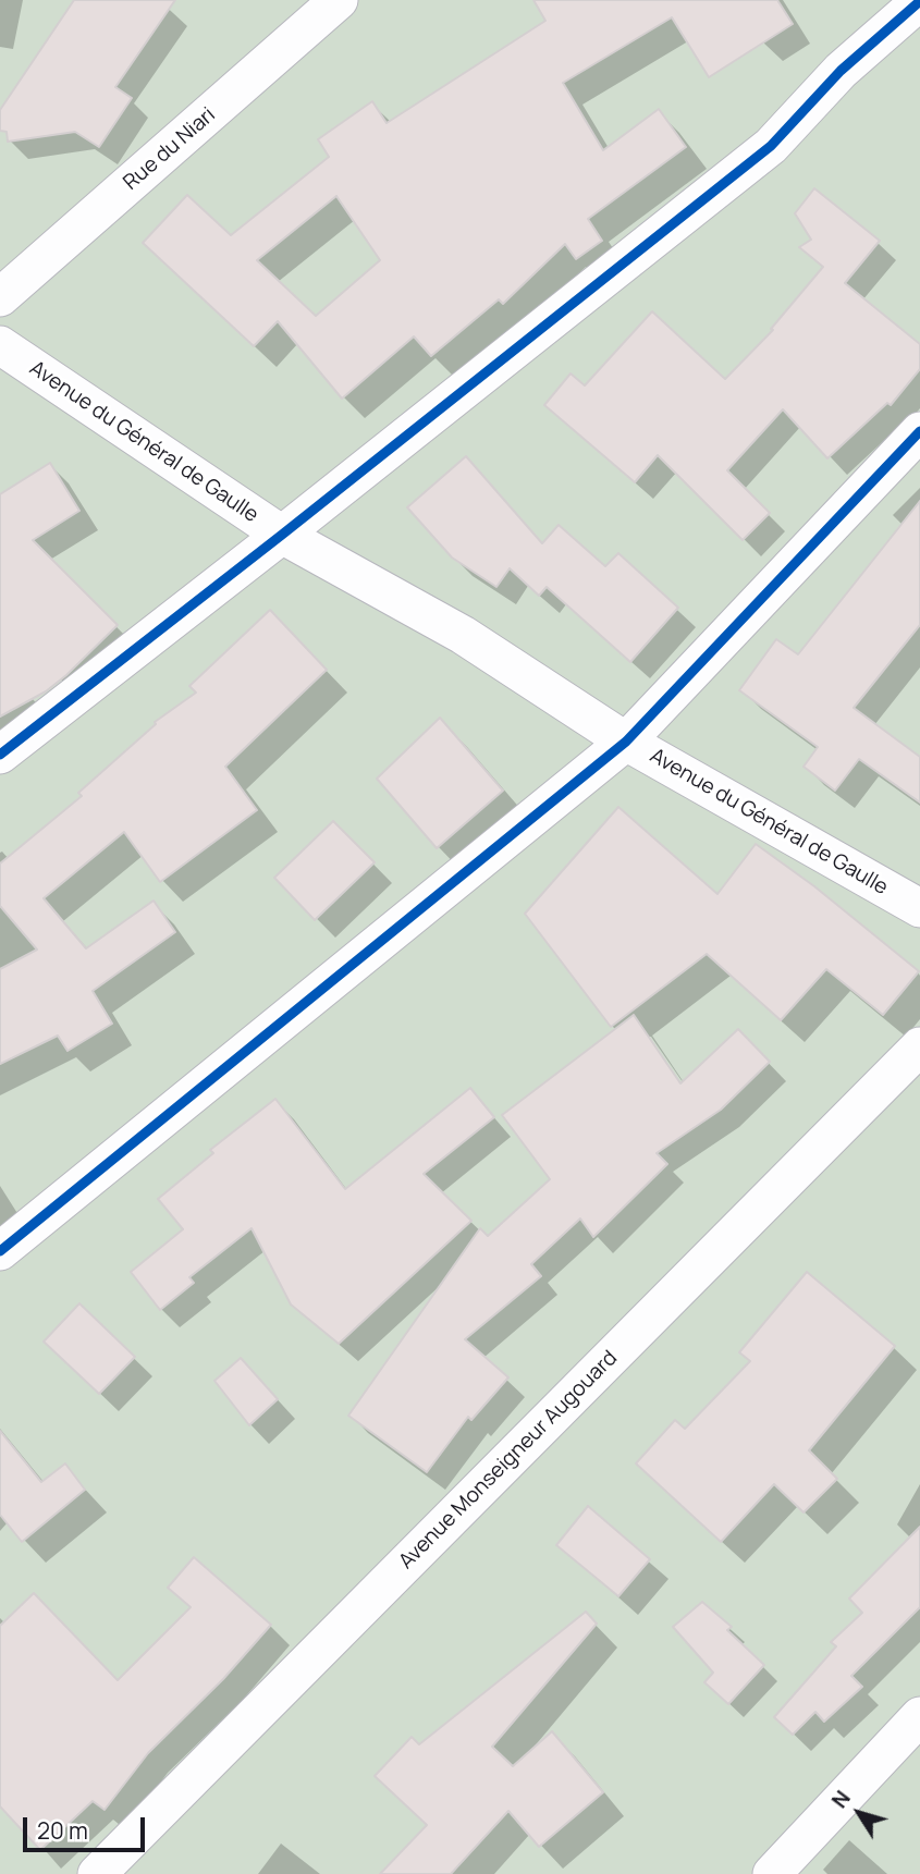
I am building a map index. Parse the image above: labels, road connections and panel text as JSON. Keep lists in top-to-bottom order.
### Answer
{
  "streets": {
    "street": ["Rue du Niari", "Avenue du Général de Gaulle", "Avenue Monseigneur Augouard"]
  },
  "scale_bar": "20 m",
  "north": "top left"
}
